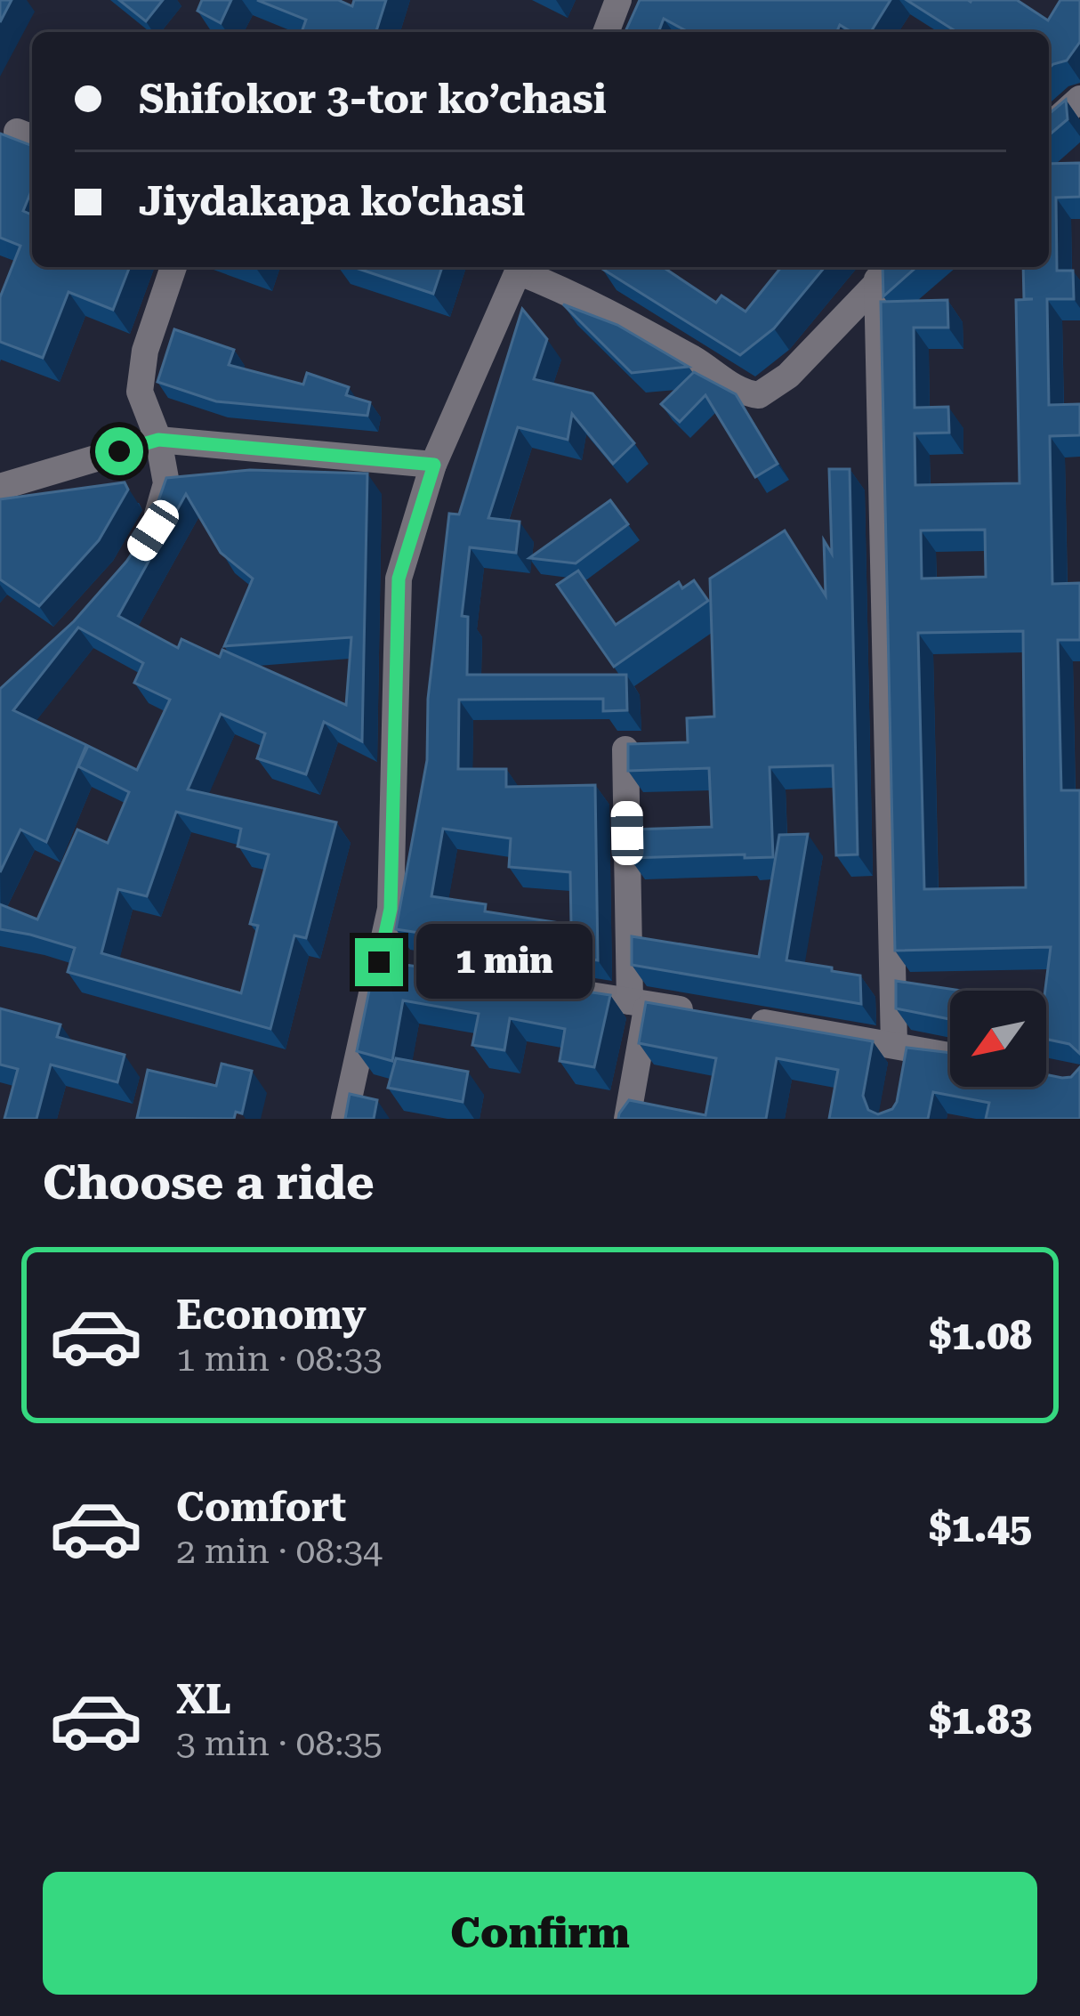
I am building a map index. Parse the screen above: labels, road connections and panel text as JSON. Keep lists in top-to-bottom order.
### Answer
{
  "north": "bottom left",
  "page": {
    "banner": ["Shifokor 3-tor koʼchasi", "Jiydakapa ko'chasi"],
    "bubble": "1 min",
    "heading": "Choose a ride",
    "list": [
      {
        "name": "Economy",
        "note": "1 min · 08:33",
        "value": "$1.08"
      },
      {
        "name": "Comfort",
        "note": "2 min · 08:34",
        "value": "$1.45"
      },
      {
        "name": "XL",
        "note": "3 min · 08:35",
        "value": "$1.83"
      }
    ],
    "buttons": "Confirm"
  }
}
